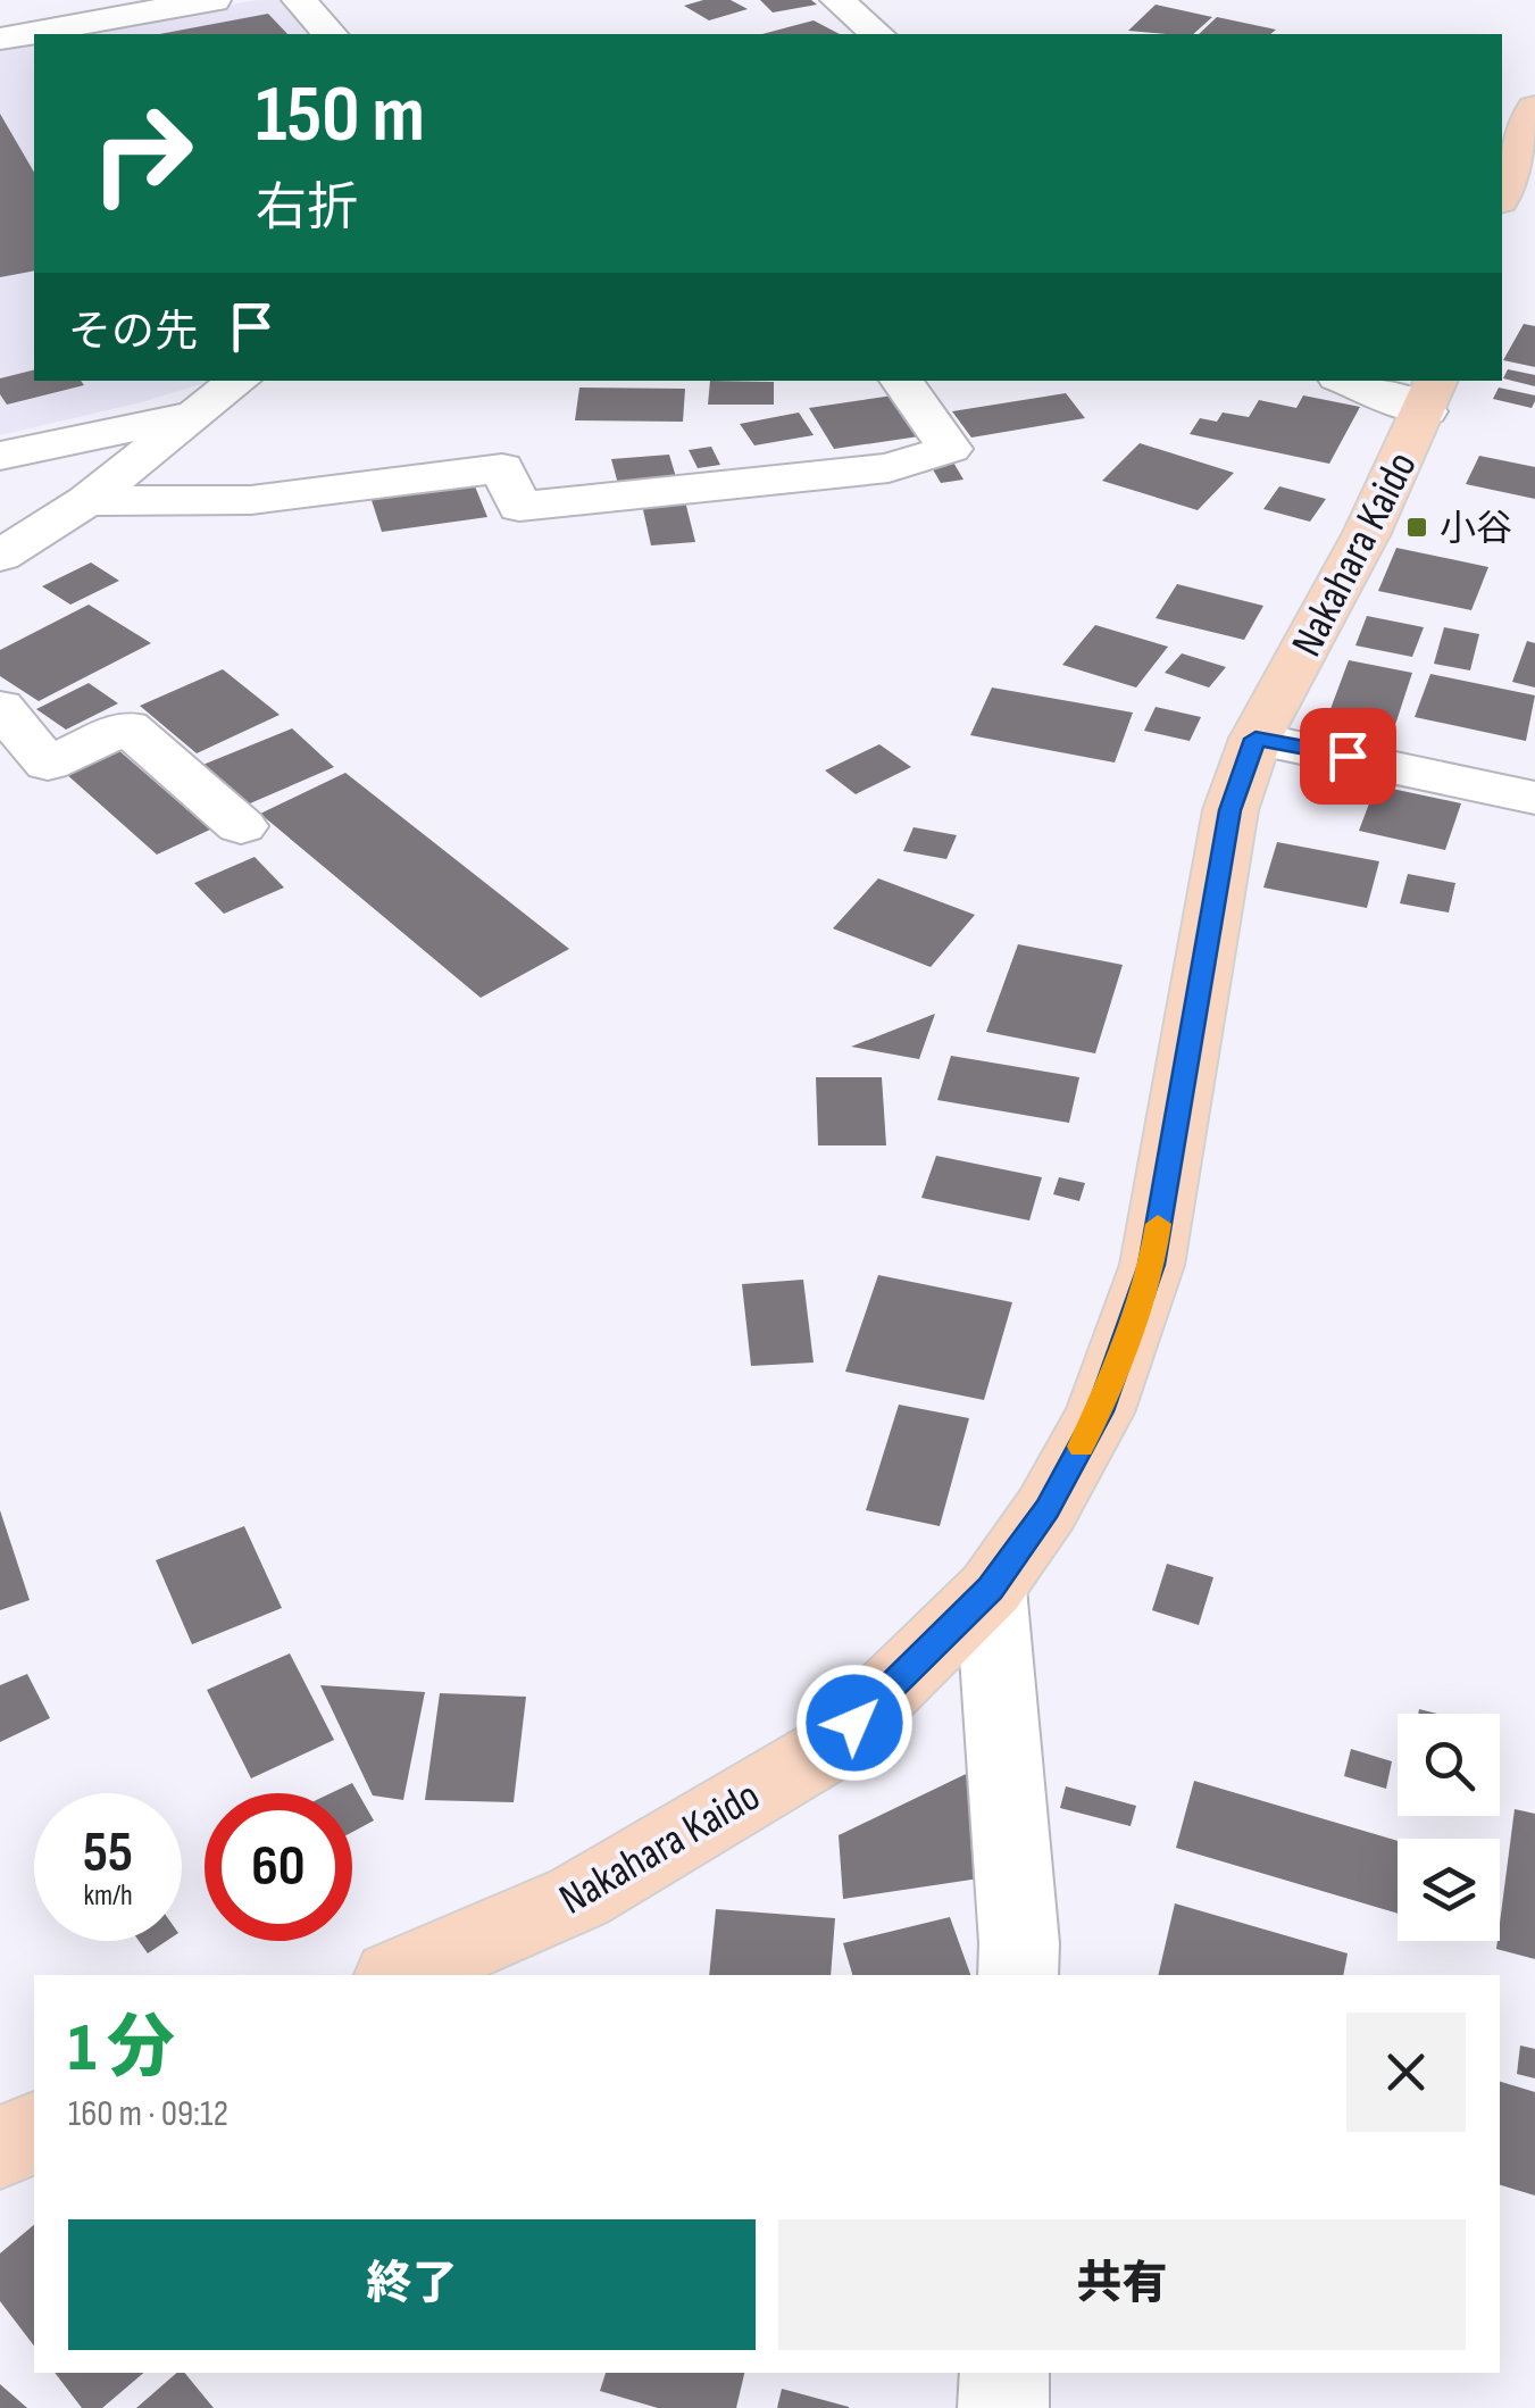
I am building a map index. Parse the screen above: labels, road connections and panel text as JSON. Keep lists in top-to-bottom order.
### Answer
{
  "streets": {
    "main road": ["Nakahara Kaido"]
  },
  "places": {
    "transit": ["小谷"]
  },
  "page": {
    "turn": ["150 m", "右折"],
    "then": "その先",
    "speed": "55 km/h",
    "limit": "60",
    "heading": ["1 分", "160 m · 09:12"],
    "buttons": ["終了", "共有"]
  }
}
